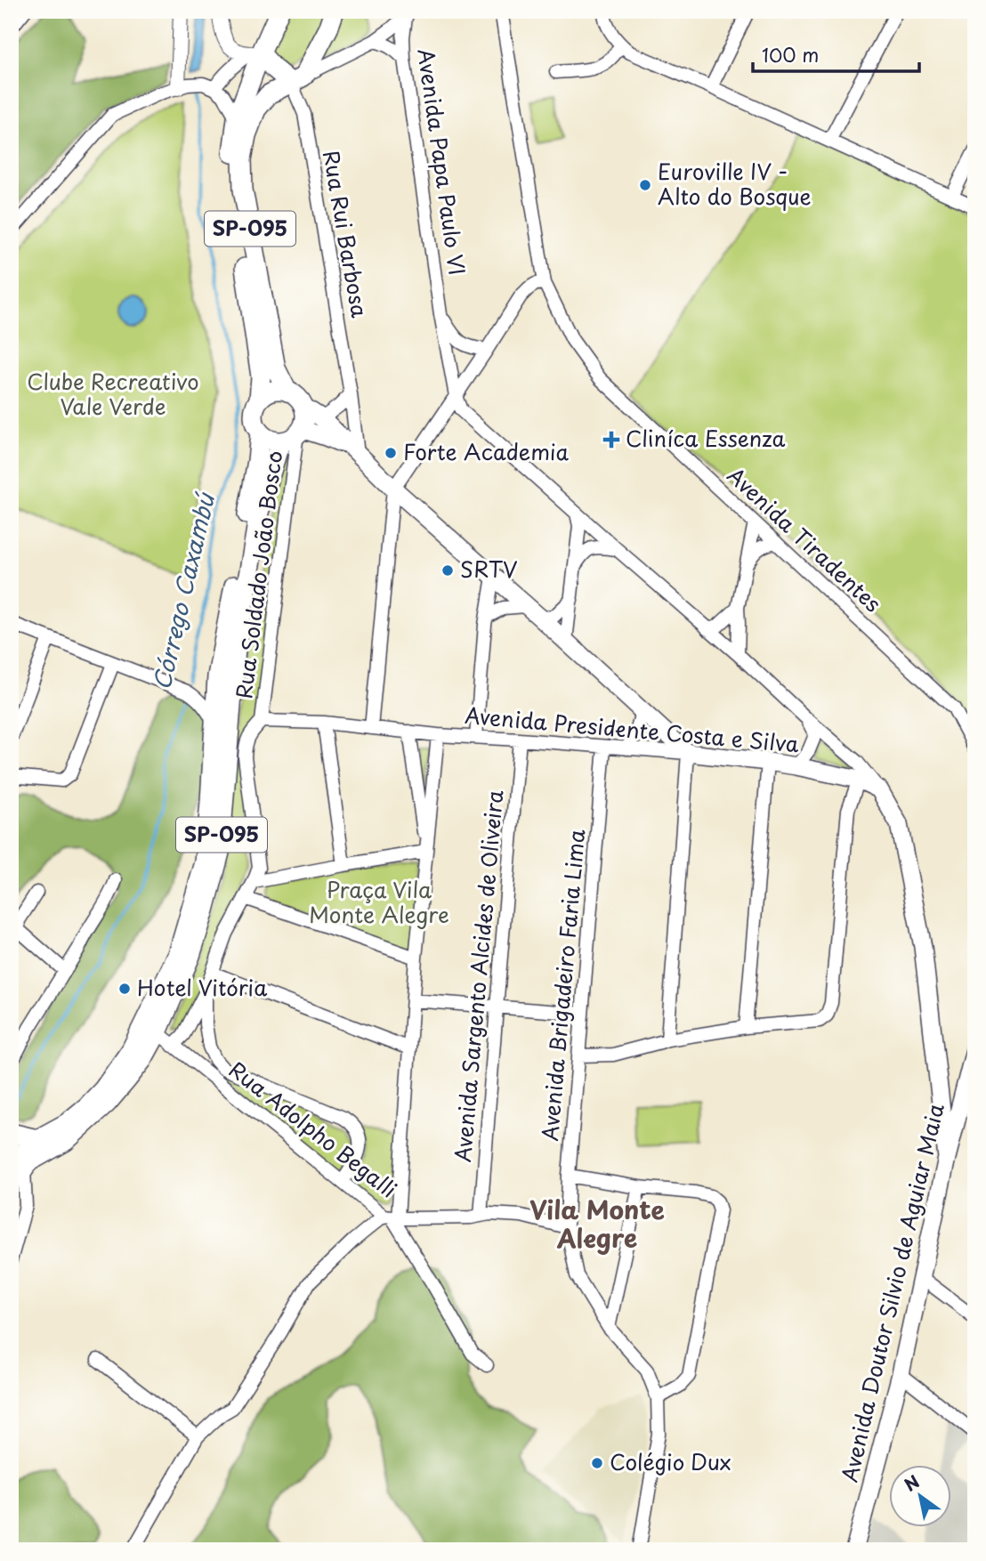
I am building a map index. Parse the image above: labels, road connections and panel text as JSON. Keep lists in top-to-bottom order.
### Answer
{
  "streets": {
    "main road": ["SP-095", "Avenida Presidente Costa e Silva", "Avenida Doutor Silvio de Aguiar Maia"],
    "street": [
      "Avenida Papa Paulo VI",
      "Rua Rui Barbosa",
      "Avenida Tiradentes",
      "Rua Soldado João Bosco",
      "Avenida Sargento Alcides de Oliveira",
      "Avenida Brigadeiro Faria Lima",
      "Rua Adolpho Begalli"
    ]
  },
  "crossings": [
    ["SP-095", "Rua Rui Barbosa"],
    ["SP-095", "Rua Soldado João Bosco"],
    ["SP-095", "Rua Adolpho Begalli"],
    ["Rua Soldado João Bosco", "Avenida Presidente Costa e Silva"],
    ["Avenida Presidente Costa e Silva", "Avenida Sargento Alcides de Oliveira"],
    ["Avenida Presidente Costa e Silva", "Avenida Brigadeiro Faria Lima"],
    ["Avenida Sargento Alcides de Oliveira", "Rua Adolpho Begalli"],
    ["Avenida Brigadeiro Faria Lima", "Rua Adolpho Begalli"]
  ],
  "districts": ["Vila Monte Alegre"],
  "water": ["Córrego Caxambú"],
  "parks": ["Clube Recreativo Vale Verde", "Praça Vila Monte Alegre"],
  "places": {
    "other": [
      "Euroville IV - Alto do Bosque",
      "Forte Academia",
      "SRTV",
      "Hotel Vitória",
      "Colégio Dux"
    ],
    "health": ["Cliníca Essenza"]
  },
  "scale_bar": "100 m",
  "north": "top left"
}
